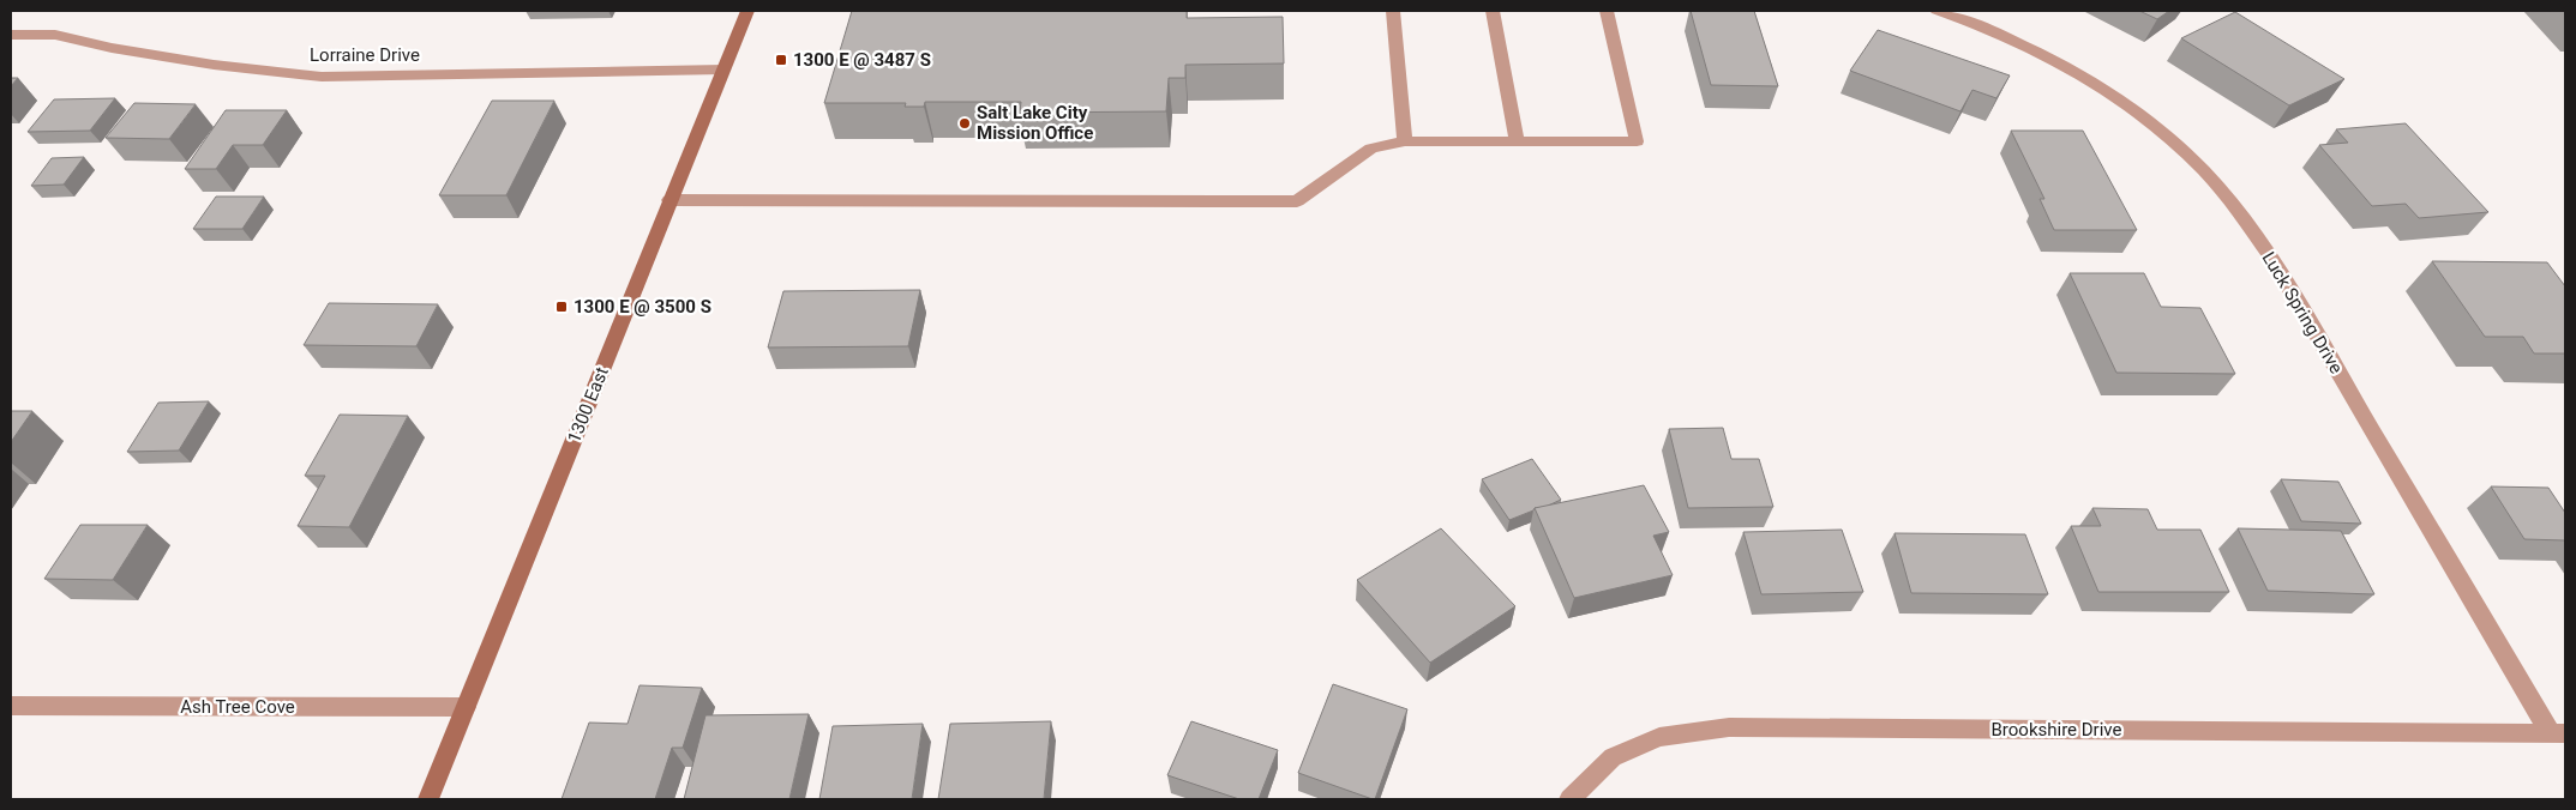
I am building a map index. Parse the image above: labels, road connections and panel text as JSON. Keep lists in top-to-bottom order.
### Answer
{
  "streets": {
    "main road": ["1300 East"],
    "street": [
      "Lorraine Drive",
      "Luck Spring Drive",
      "Ash Tree Cove",
      "Brookshire Drive"
    ]
  },
  "crossings": [
    ["Lorraine Drive", "1300 East"],
    ["Luck Spring Drive", "Brookshire Drive"],
    ["1300 East", "Ash Tree Cove"]
  ],
  "places": {
    "transit": ["1300 E @ 3487 S", "1300 E @ 3500 S"],
    "other": ["Salt Lake City Mission Office"]
  }
}
